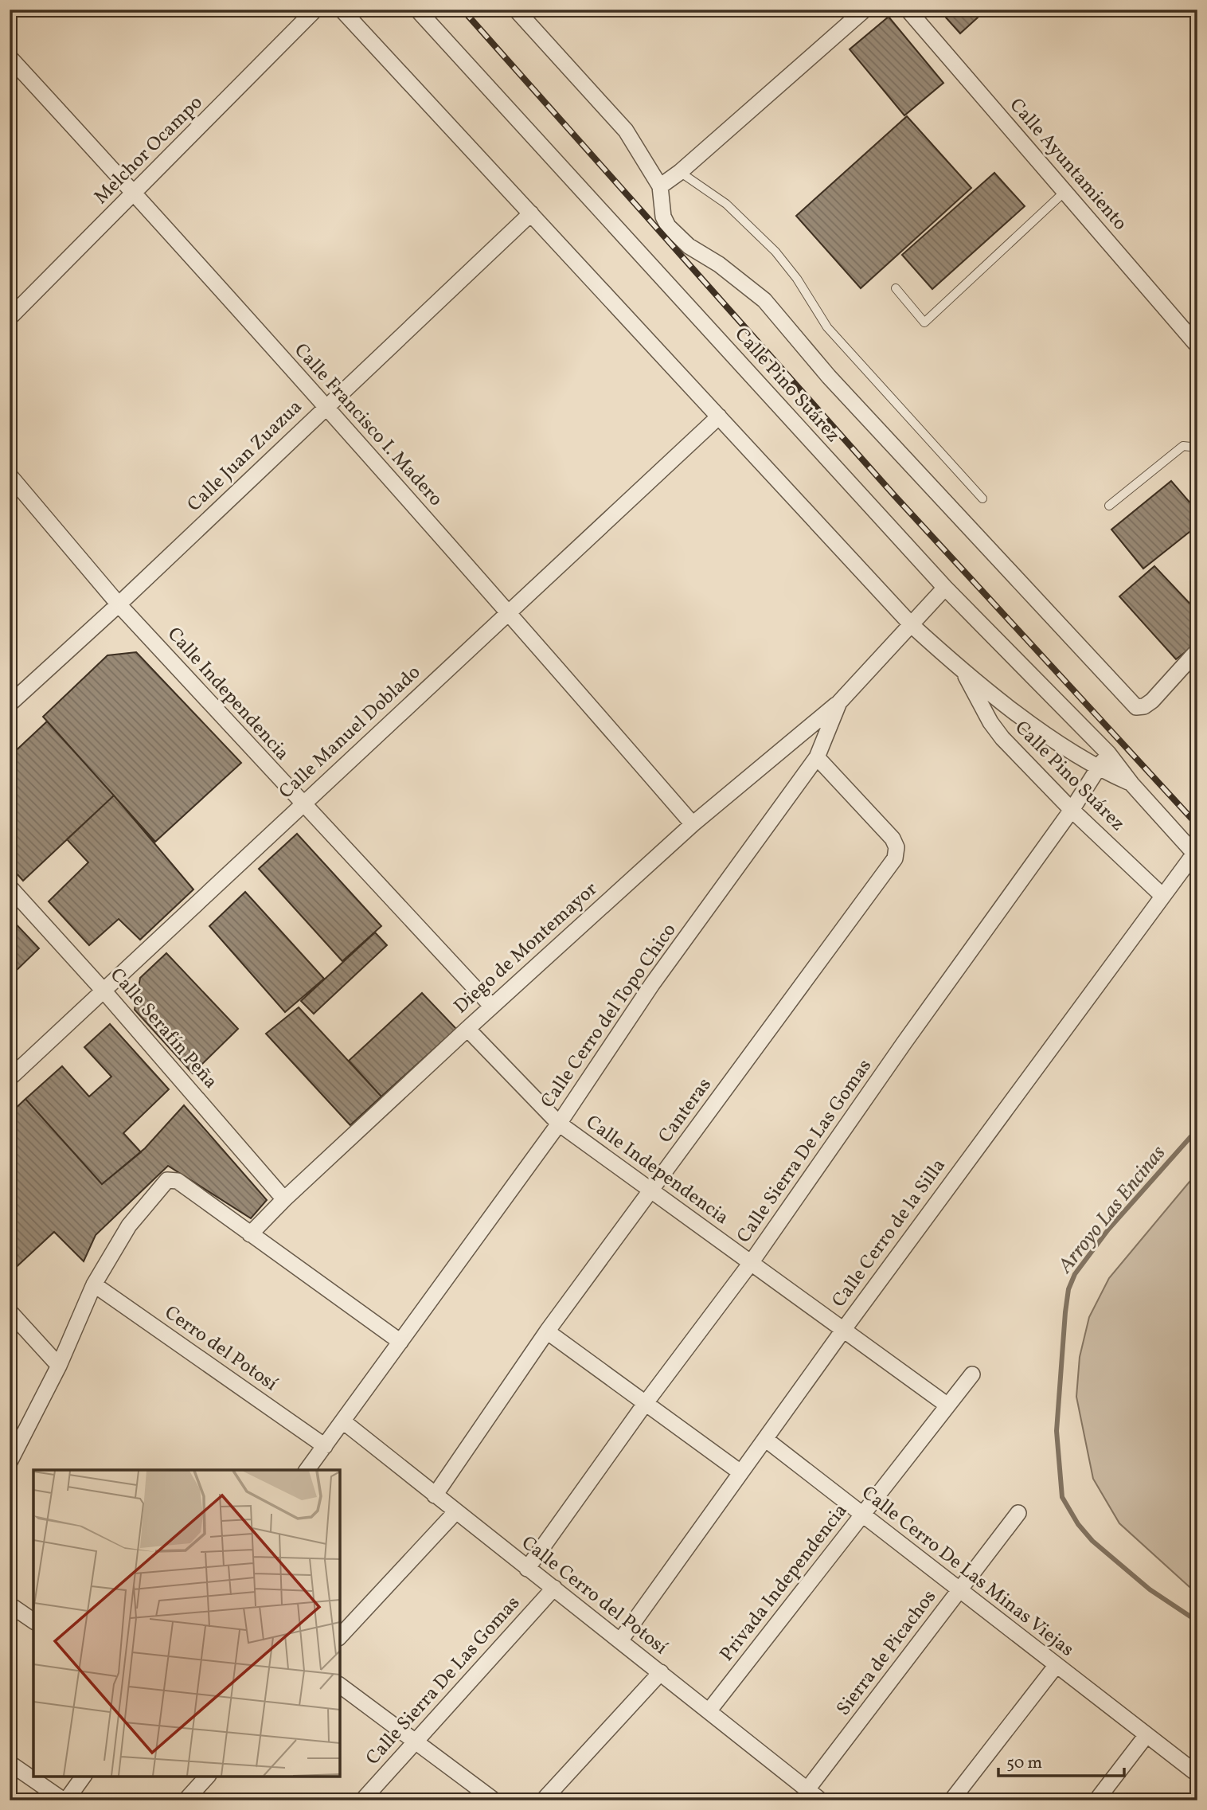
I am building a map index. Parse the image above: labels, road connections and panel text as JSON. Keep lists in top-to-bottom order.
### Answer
{
  "streets": {
    "street": [
      "Melchor Ocampo",
      "Calle Ayuntamiento",
      "Calle Pino Suárez",
      "Calle Francisco I. Madero",
      "Calle Juan Zuazua",
      "Calle Independencia",
      "Calle Manuel Doblado",
      "Diego de Montemayor",
      "Calle Cerro del Topo Chico",
      "Calle Serafín Peña",
      "Canteras",
      "Calle Sierra De Las Gomas",
      "Calle Cerro de la Silla",
      "Cerro del Potosí",
      "Calle Cerro De Las Minas Viejas",
      "Privada Independencia",
      "Calle Cerro del Potosí",
      "Sierra de Picachos"
    ]
  },
  "crossings": [
    ["Melchor Ocampo", "Calle Francisco I. Madero"],
    ["Calle Pino Suárez", "Calle Juan Zuazua"],
    ["Calle Pino Suárez", "Calle Manuel Doblado"],
    ["Calle Pino Suárez", "Calle Cerro del Topo Chico"],
    ["Calle Pino Suárez", "Calle Sierra De Las Gomas"],
    ["Calle Pino Suárez", "Calle Cerro de la Silla"],
    ["Calle Francisco I. Madero", "Calle Juan Zuazua"],
    ["Calle Francisco I. Madero", "Calle Manuel Doblado"],
    ["Calle Francisco I. Madero", "Diego de Montemayor"],
    ["Calle Juan Zuazua", "Calle Independencia"],
    ["Calle Independencia", "Calle Manuel Doblado"],
    ["Calle Independencia", "Diego de Montemayor"],
    ["Calle Independencia", "Calle Cerro del Topo Chico"],
    ["Calle Independencia", "Canteras"],
    ["Calle Independencia", "Calle Sierra De Las Gomas"],
    ["Calle Independencia", "Calle Cerro de la Silla"],
    ["Calle Independencia", "Privada Independencia"],
    ["Calle Manuel Doblado", "Calle Serafín Peña"],
    ["Diego de Montemayor", "Calle Cerro del Topo Chico"],
    ["Diego de Montemayor", "Calle Serafín Peña"],
    ["Calle Cerro del Topo Chico", "Canteras"],
    ["Calle Cerro del Topo Chico", "Cerro del Potosí"],
    ["Calle Cerro del Topo Chico", "Calle Cerro del Potosí"],
    ["Canteras", "Calle Cerro del Potosí"],
    ["Calle Sierra De Las Gomas", "Calle Cerro del Potosí"],
    ["Calle Cerro de la Silla", "Calle Cerro De Las Minas Viejas"],
    ["Calle Cerro de la Silla", "Calle Cerro del Potosí"],
    ["Calle Cerro De Las Minas Viejas", "Privada Independencia"],
    ["Calle Cerro De Las Minas Viejas", "Sierra de Picachos"],
    ["Privada Independencia", "Calle Cerro del Potosí"],
    ["Calle Cerro del Potosí", "Sierra de Picachos"]
  ],
  "water": ["Arroyo Las Encinas"],
  "scale_bar": "50 m"
}
